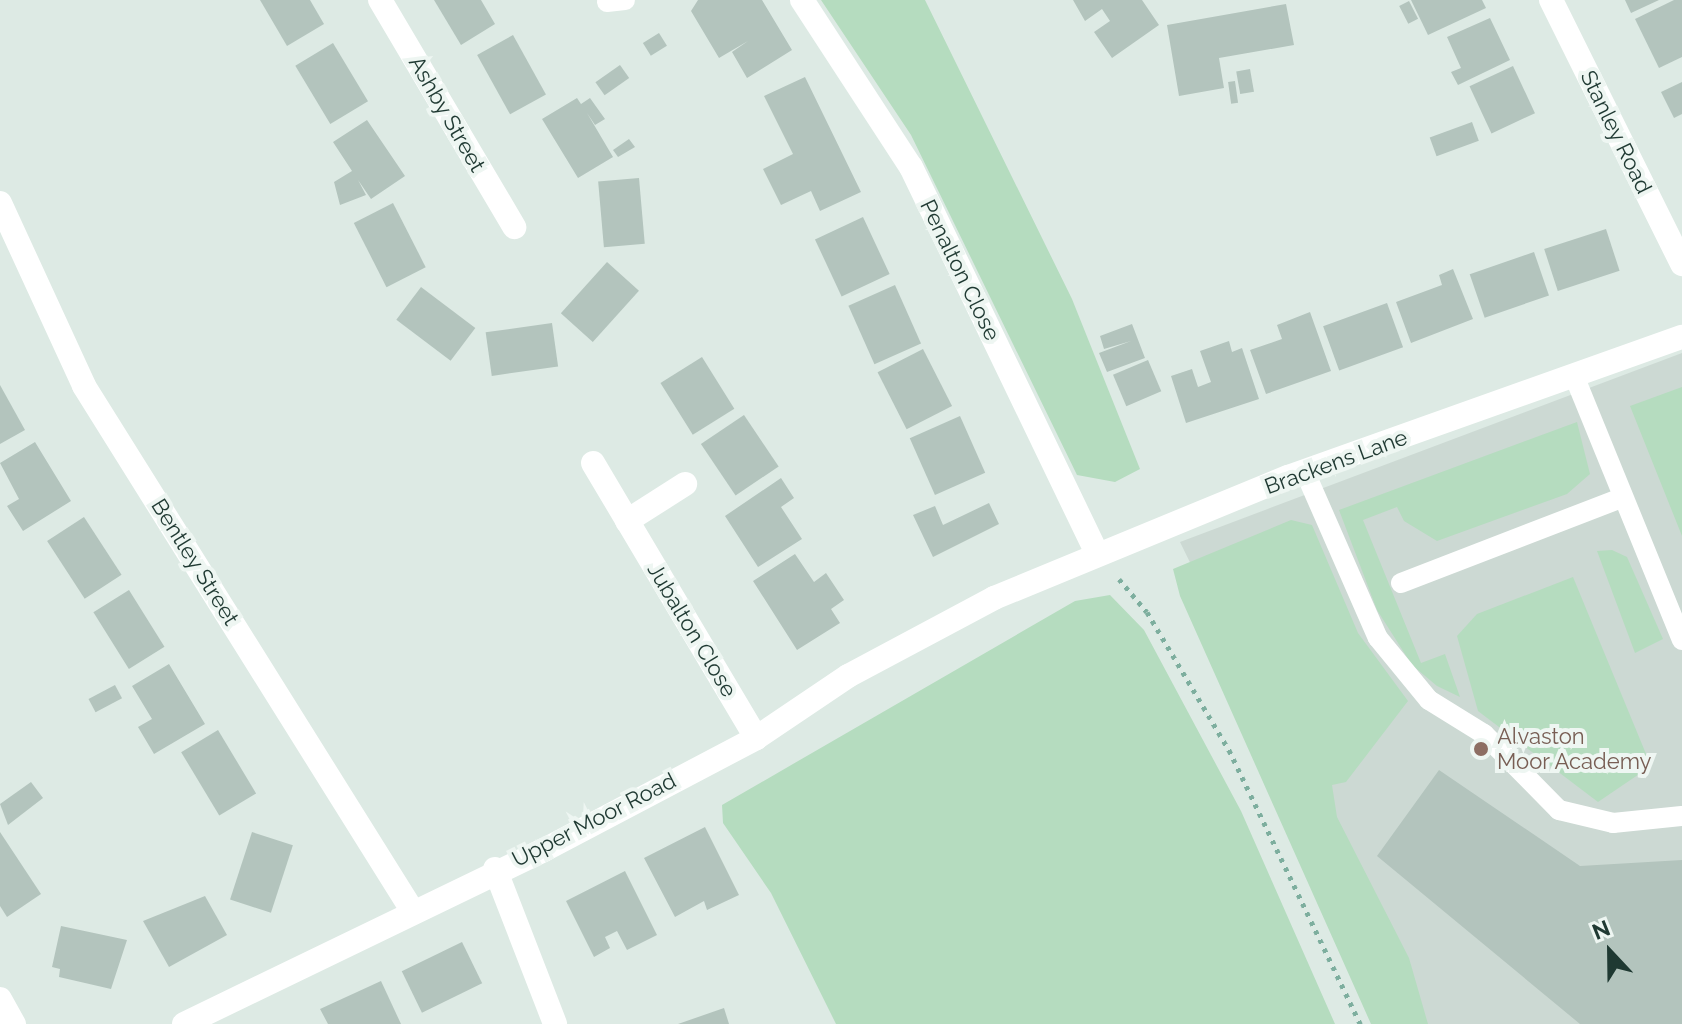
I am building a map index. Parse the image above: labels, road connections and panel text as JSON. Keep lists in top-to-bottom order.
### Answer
{
  "streets": {
    "street": [
      "Ashby Street",
      "Stanley Road",
      "Penalton Close",
      "Brackens Lane",
      "Bentley Street",
      "Jubalton Close",
      "Upper Moor Road"
    ]
  },
  "crossings": [
    ["Penalton Close", "Brackens Lane"],
    ["Brackens Lane", "Upper Moor Road"],
    ["Bentley Street", "Upper Moor Road"],
    ["Jubalton Close", "Upper Moor Road"]
  ],
  "places": ["Alvaston Moor Academy"],
  "north": "top"
}
